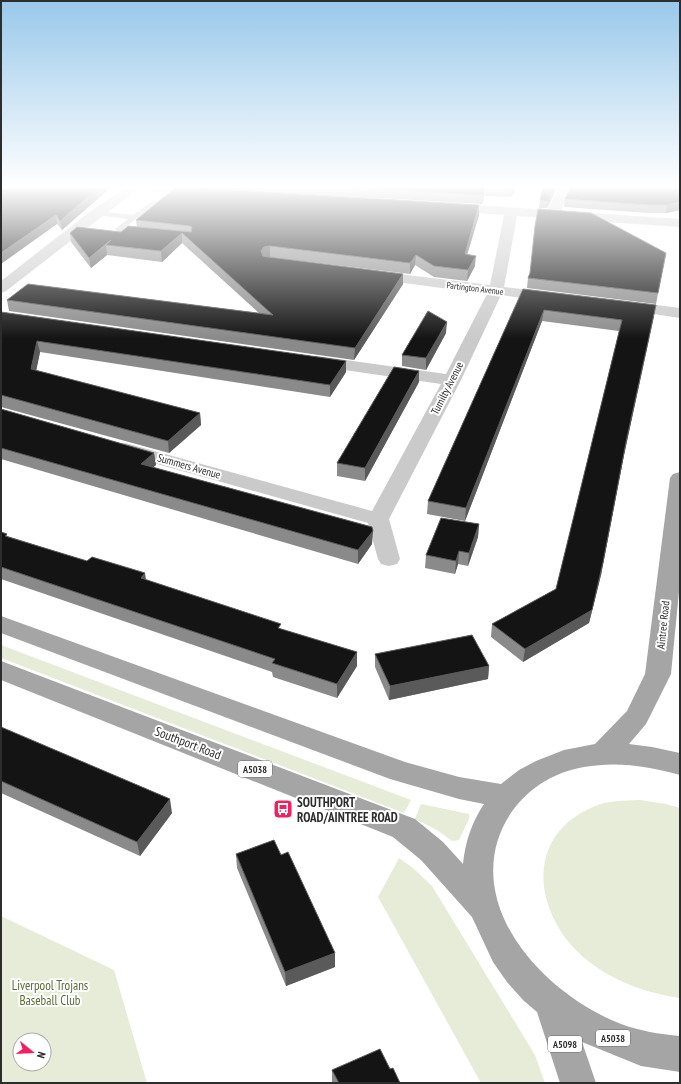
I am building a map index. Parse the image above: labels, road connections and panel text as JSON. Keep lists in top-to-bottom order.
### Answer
{
  "streets": {
    "main road": [
      "Aintree Road",
      "Southport Road",
      "A5038",
      "A5098"
    ],
    "street": ["Partington Avenue", "Tumilty Avenue", "Summers Avenue"]
  },
  "crossings": [
    ["Partington Avenue", "Tumilty Avenue"],
    ["Tumilty Avenue", "Summers Avenue"],
    ["Aintree Road", "A5038"],
    ["Southport Road", "A5038"],
    ["A5038", "A5098"]
  ],
  "parks": ["Liverpool Trojans Baseball Club"],
  "places": {
    "bus stop": ["SOUTHPORT ROAD/AINTREE ROAD"]
  },
  "north": "right"
}
